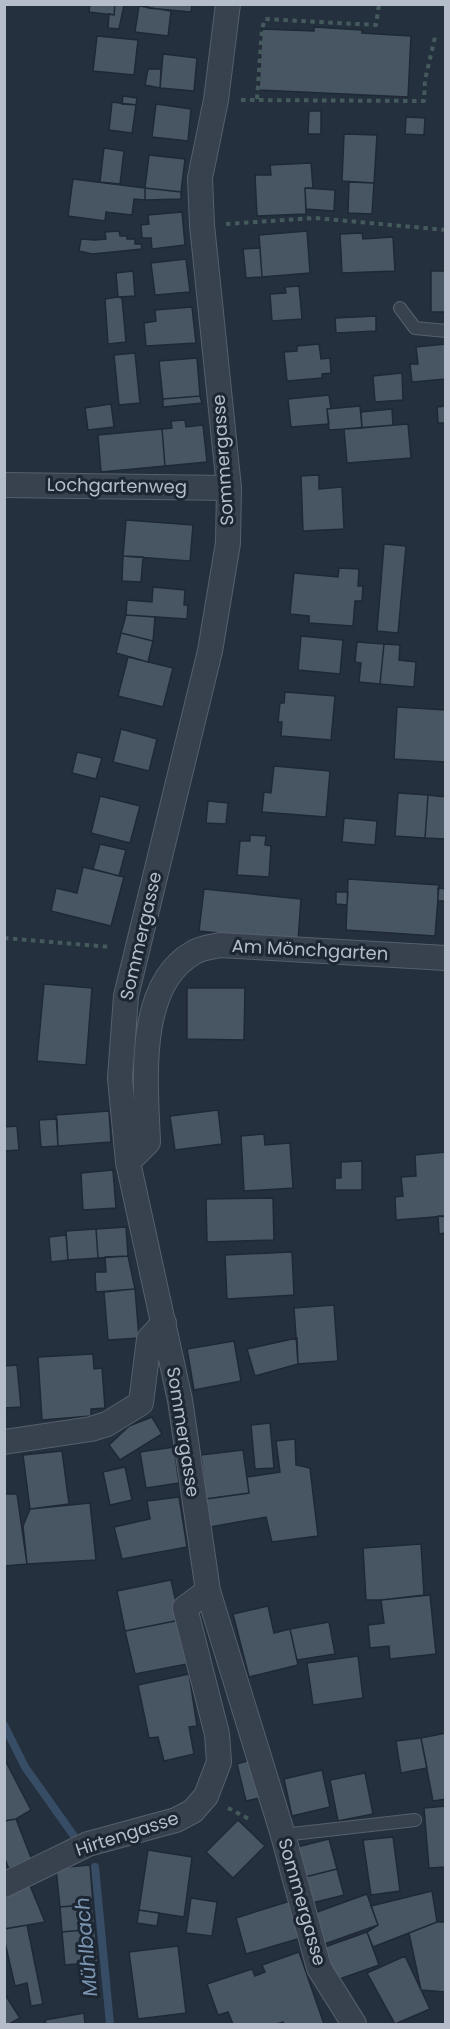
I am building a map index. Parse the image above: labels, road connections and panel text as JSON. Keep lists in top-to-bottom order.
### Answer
{
  "streets": {
    "street": [
      "Sommergasse",
      "Lochgartenweg",
      "Am Mönchgarten",
      "Hirtengasse"
    ]
  },
  "crossings": [
    ["Sommergasse", "Lochgartenweg"],
    ["Sommergasse", "Am Mönchgarten"],
    ["Sommergasse", "Hirtengasse"]
  ],
  "water": ["Mühlbach"]
}
